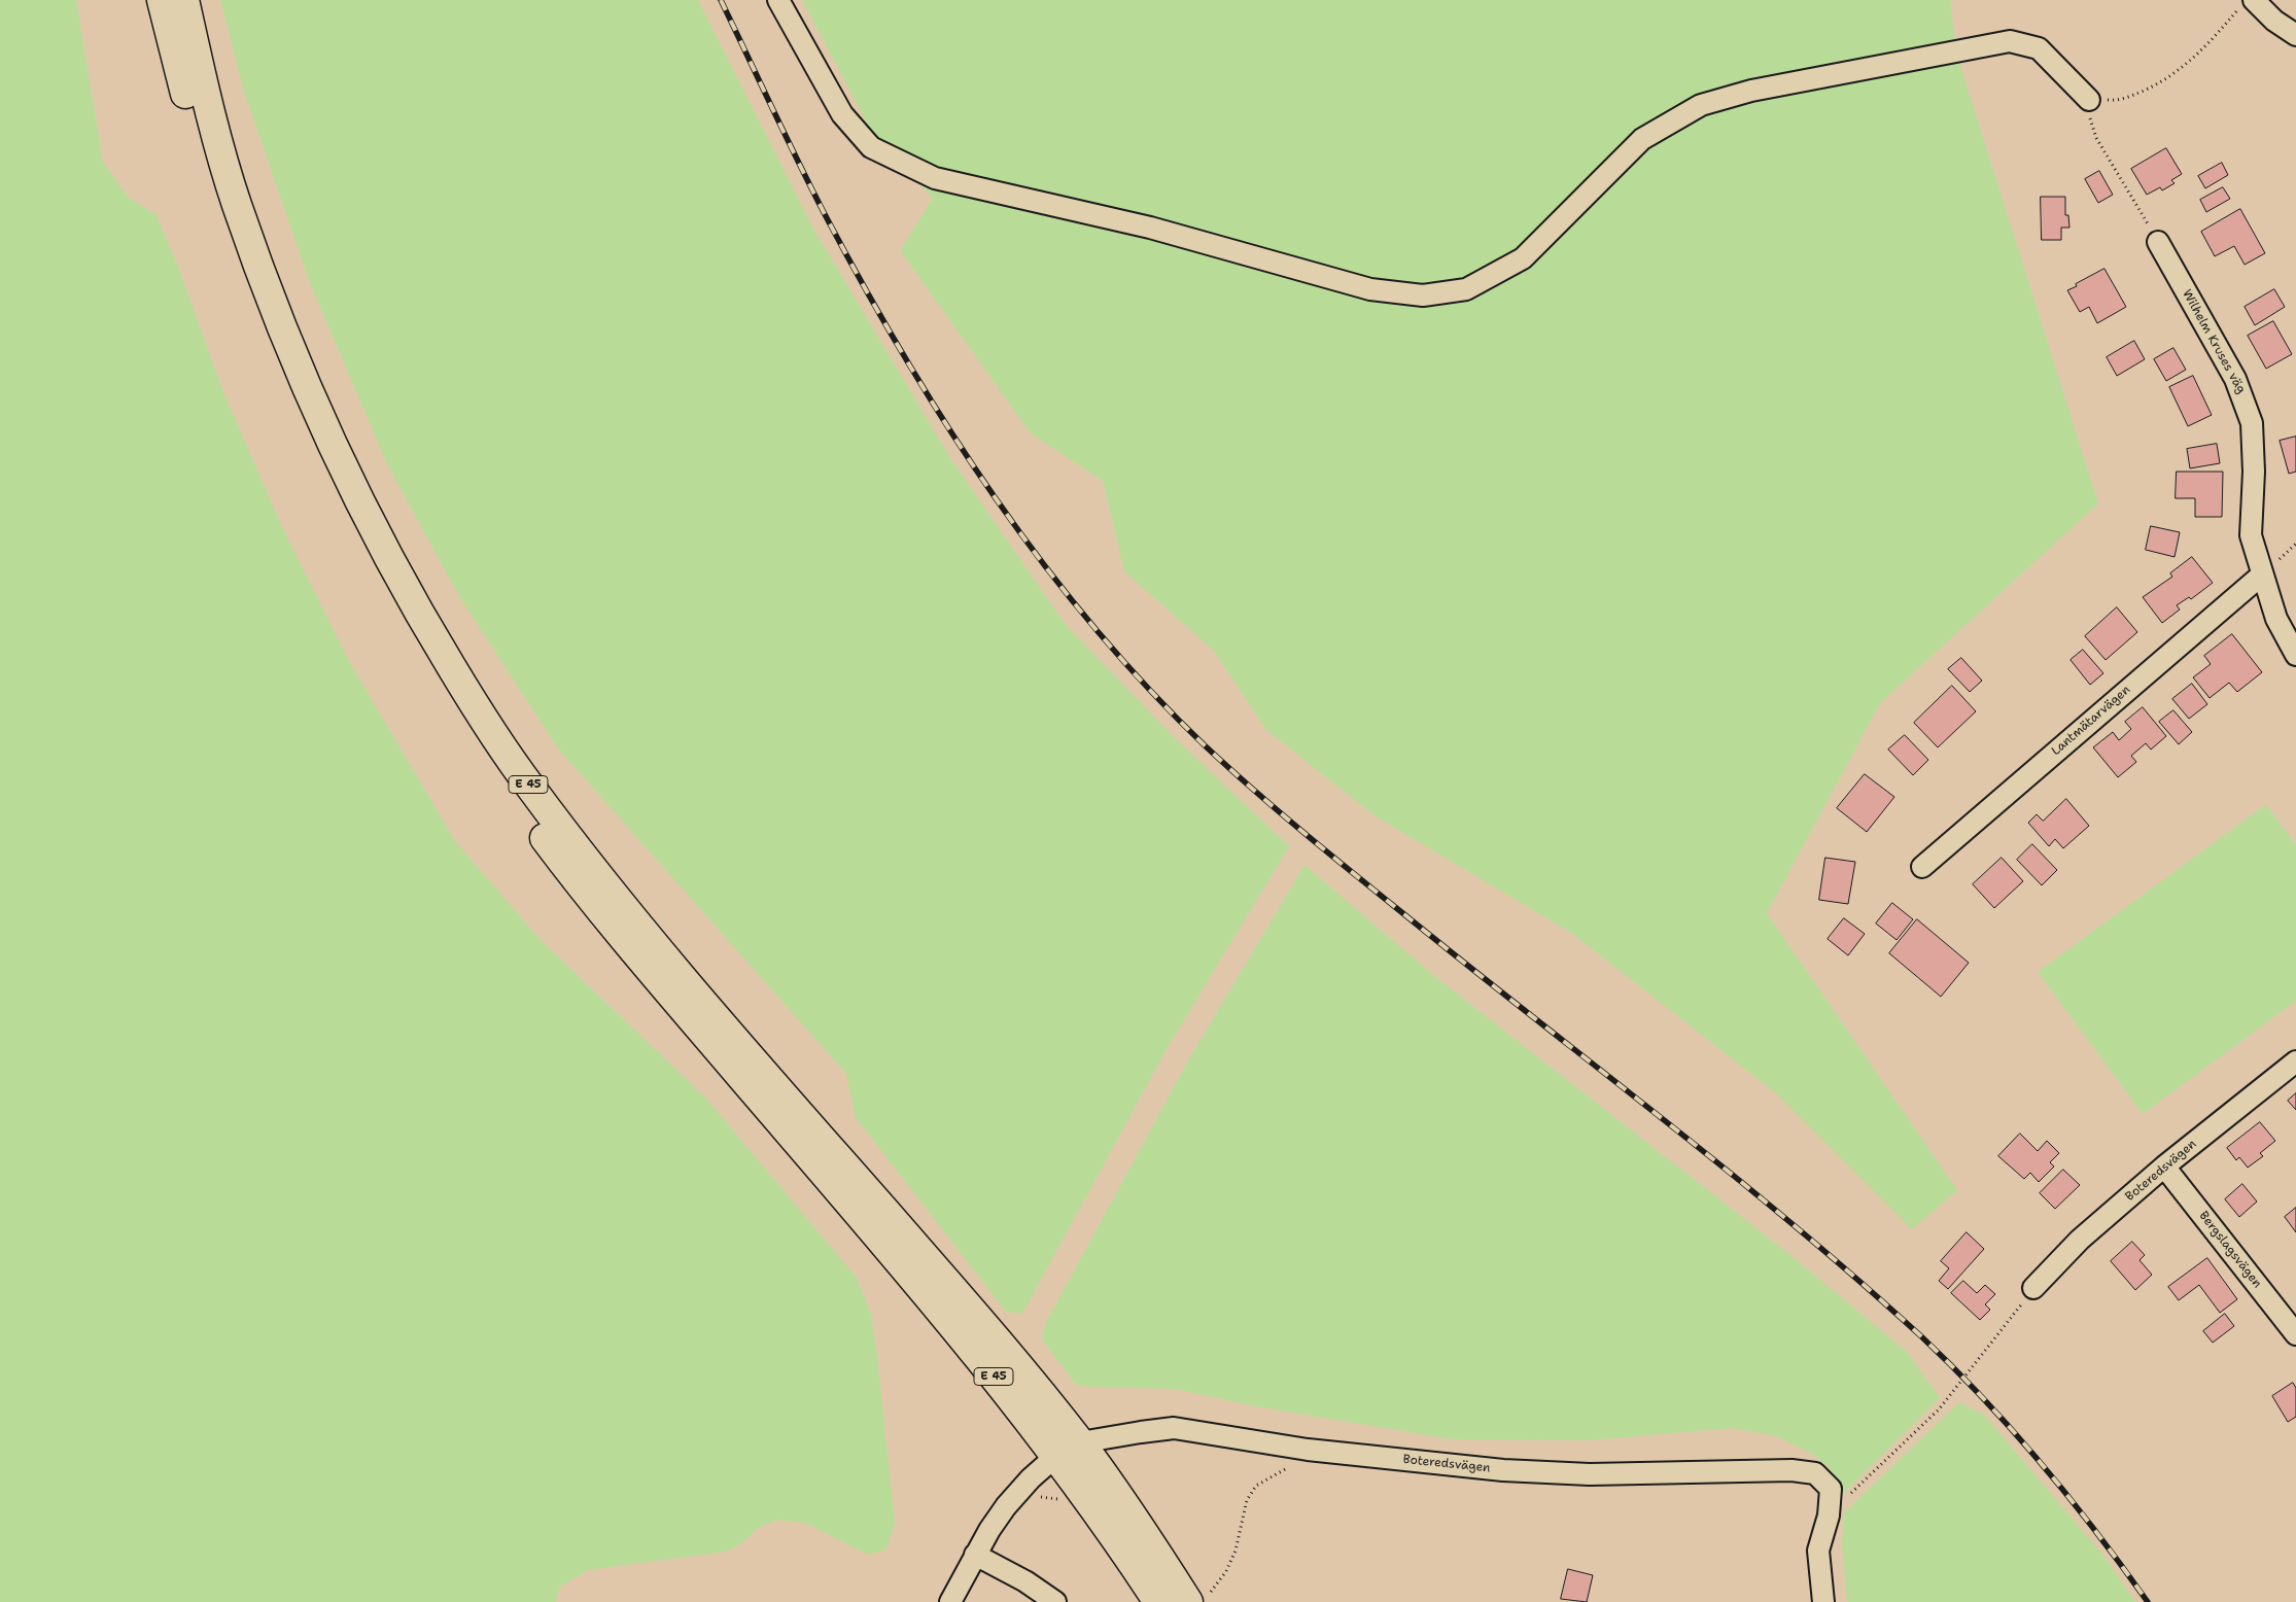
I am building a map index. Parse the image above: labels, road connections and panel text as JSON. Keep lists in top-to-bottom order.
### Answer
{
  "streets": {
    "highway": ["E 45"],
    "street": [
      "Wilhelm Kruses väg",
      "Lantmätarvägen",
      "Boteredsvägen",
      "Bergslagsvägen"
    ]
  },
  "crossings": [
    ["Wilhelm Kruses väg", "Lantmätarvägen"],
    ["E 45", "Boteredsvägen"],
    ["Boteredsvägen", "Bergslagsvägen"]
  ]
}
